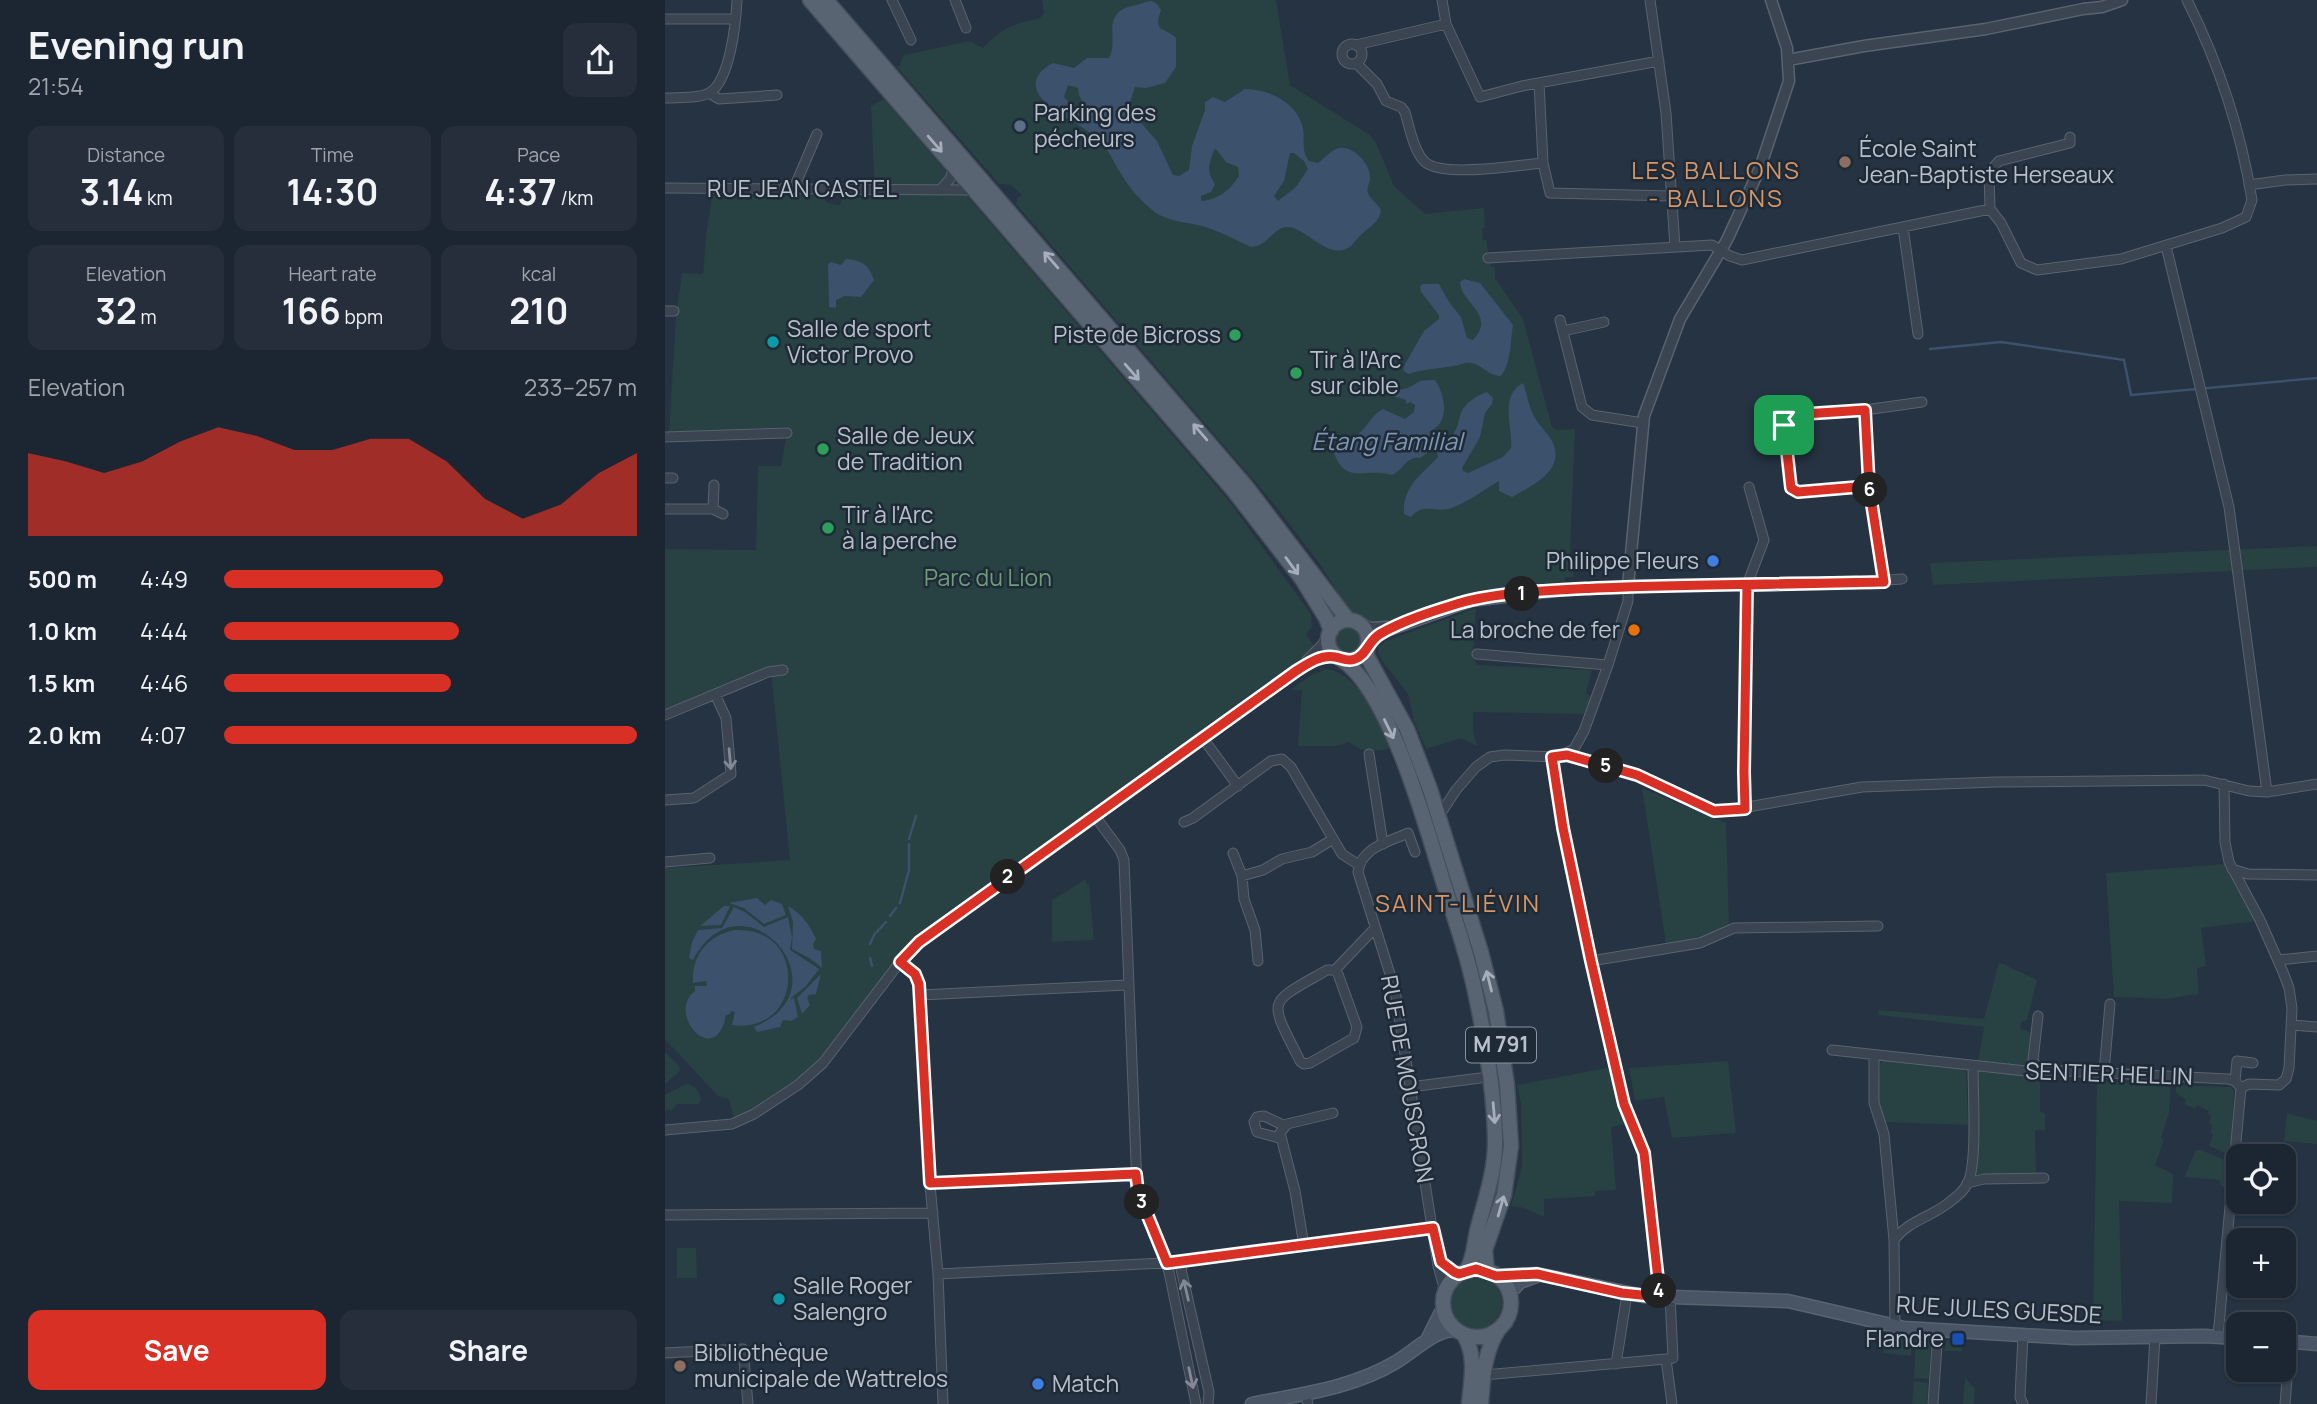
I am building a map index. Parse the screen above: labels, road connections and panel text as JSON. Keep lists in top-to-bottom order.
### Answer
{
  "streets": {
    "main road": ["M 791", "RUE JULES GUESDE"],
    "street": ["RUE JEAN CASTEL", "SENTIER HELLIN", "RUE DE MOUSCRON"]
  },
  "crossings": [
    ["M 791", "RUE DE MOUSCRON"],
    ["M 791", "RUE JULES GUESDE"],
    ["RUE DE MOUSCRON", "RUE JULES GUESDE"]
  ],
  "districts": ["LES BALLONS - BALLONS", "SAINT-LIÉVIN"],
  "water": ["Étang Familial"],
  "parks": ["Parc du Lion"],
  "places": {
    "other": [
      "Parking des pécheurs",
      "École Saint Jean-Baptiste Herseaux",
      "Piste de Bicross",
      "Salle de sport Victor Provo",
      "Tir à l'Arc sur cible",
      "Salle de Jeux de Tradition",
      "Tir à l'Arc à la perche",
      "Philippe Fleurs",
      "La broche de fer",
      "Salle Roger Salengro",
      "Bibliothèque municipale de Wattrelos",
      "Match"
    ],
    "transit": ["Flandre"]
  },
  "page": {
    "heading": ["Evening run", "21:54"],
    "stats": [
      ["Distance", "3.14 km"],
      ["Time", "14:30"],
      ["Pace", "4:37 /km"],
      ["Elevation", "32 m"],
      ["Heart rate", "166 bpm"],
      ["kcal", "210"]
    ],
    "chart": ["Elevation", "233–257 m"],
    "pins": [
      "6",
      "1",
      "5",
      "2",
      "3",
      "4"
    ],
    "list": [
      {
        "name": "500 m",
        "note": "4:49"
      },
      {
        "name": "1.0 km",
        "note": "4:44"
      },
      {
        "name": "1.5 km",
        "note": "4:46"
      },
      {
        "name": "2.0 km",
        "note": "4:07"
      }
    ],
    "map_buttons": ["+", "−"],
    "buttons": ["Save", "Share"]
  }
}
